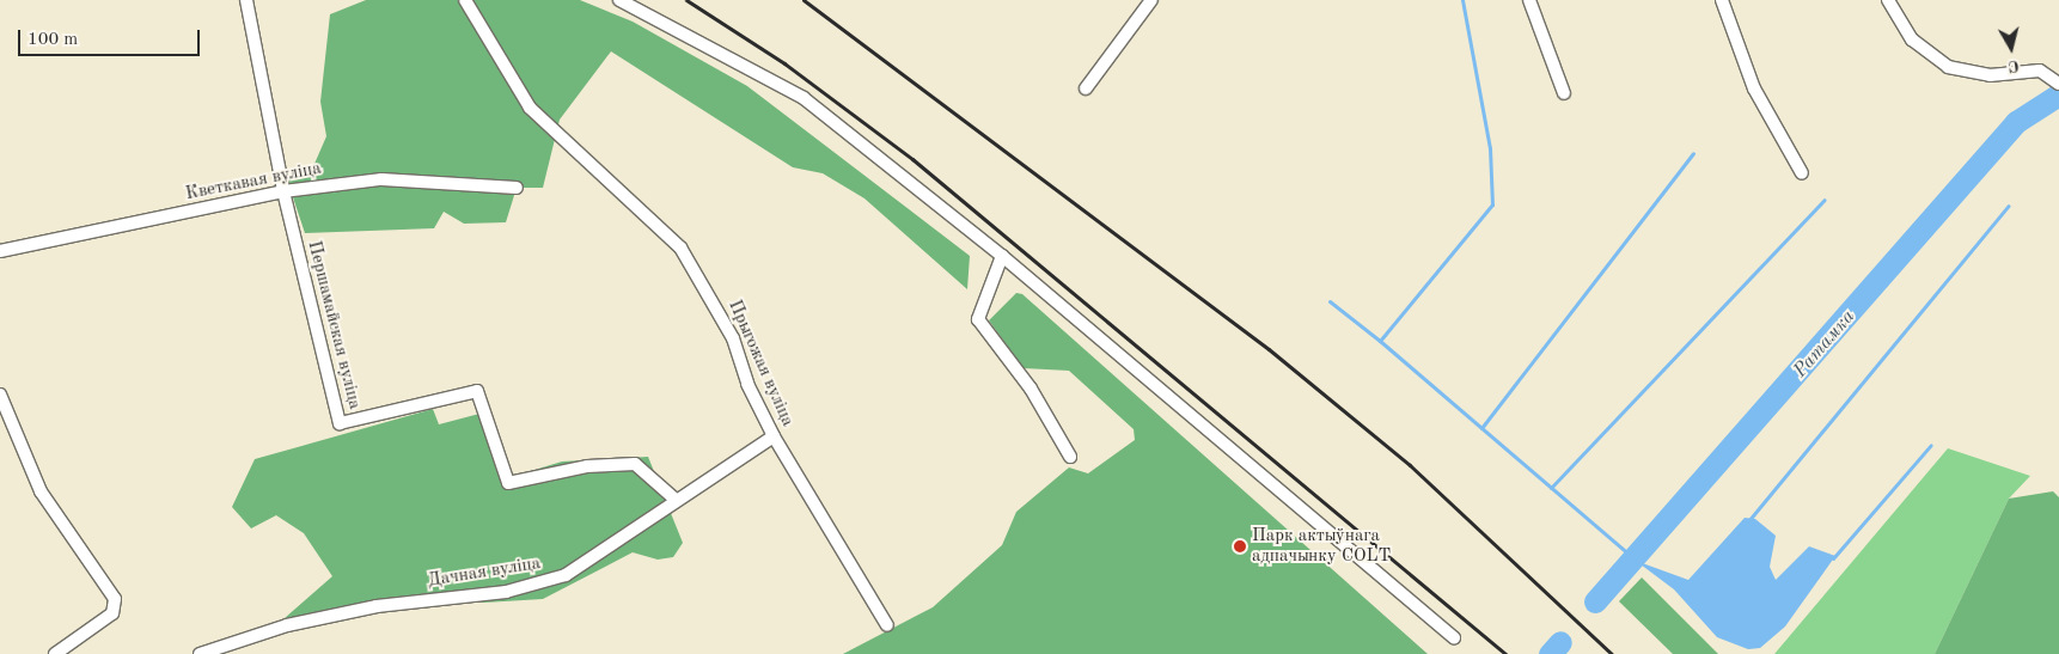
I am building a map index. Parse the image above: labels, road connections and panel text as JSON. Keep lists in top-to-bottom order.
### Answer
{
  "streets": {
    "street": [
      "Кветкавая вуліца",
      "Першамайская вуліца",
      "Прыгожая вуліца",
      "Дачная вуліца"
    ]
  },
  "crossings": [
    ["Кветкавая вуліца", "Першамайская вуліца"],
    ["Першамайская вуліца", "Дачная вуліца"],
    ["Прыгожая вуліца", "Дачная вуліца"]
  ],
  "water": ["Ратамка"],
  "places": ["Парк актыўнага адпачынку COLT"],
  "scale_bar": "100 m",
  "north": "bottom"
}
